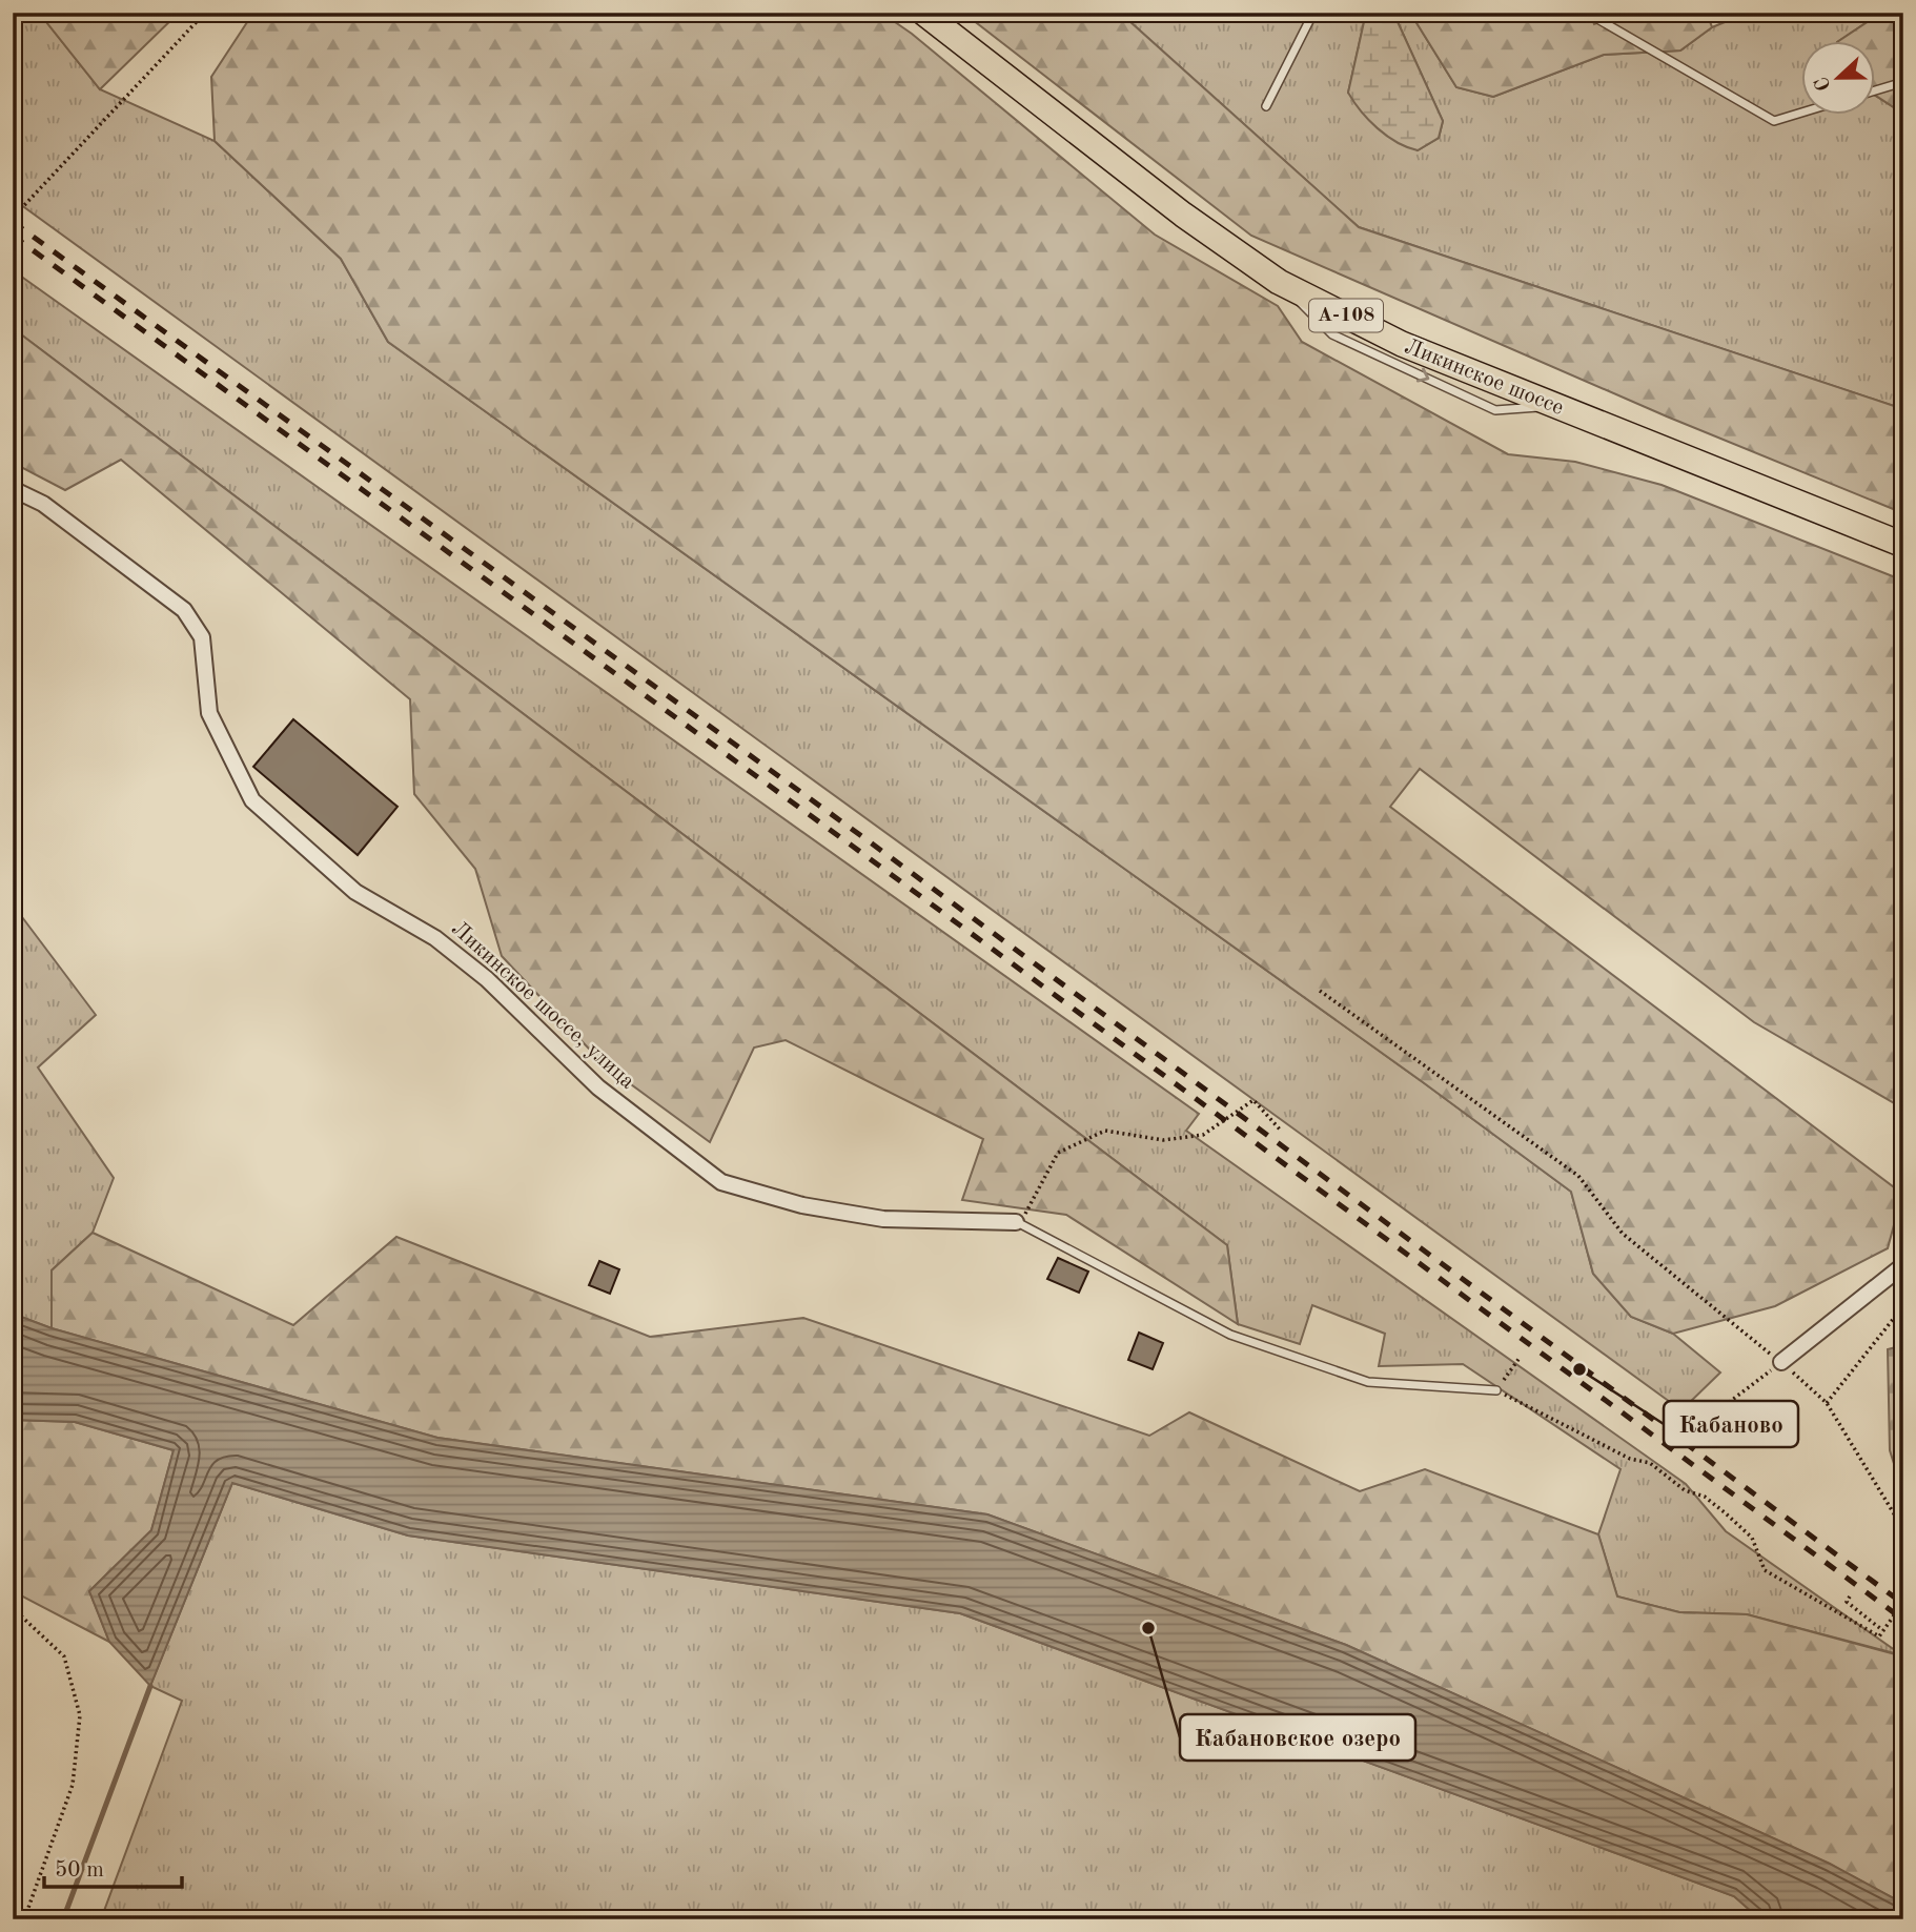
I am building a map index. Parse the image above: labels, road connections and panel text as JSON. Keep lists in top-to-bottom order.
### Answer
{
  "streets": {
    "highway": ["А-108", "Ликинское шоссе"],
    "street": ["Ликинское шоссе, улица"]
  },
  "places": ["Кабаново", "Кабановское озеро"],
  "scale_bar": "50 m",
  "north": "left"
}
